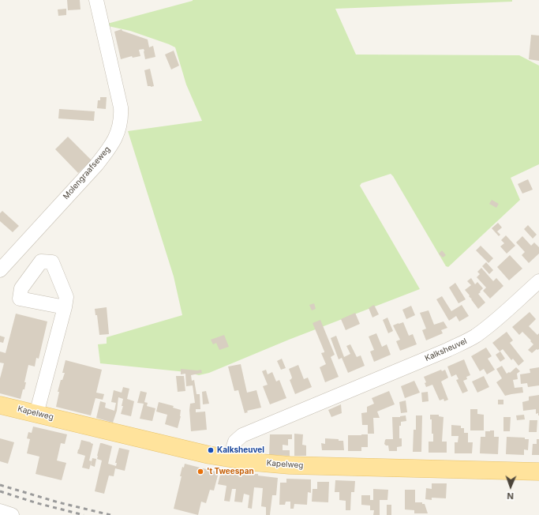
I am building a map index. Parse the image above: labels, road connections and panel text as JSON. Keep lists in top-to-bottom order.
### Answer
{
  "streets": {
    "main road": ["Kapelweg"],
    "street": ["Molengraafseweg", "Kalksheuvel"]
  },
  "crossings": [
    ["Kalksheuvel", "Kapelweg"]
  ],
  "places": ["Kalksheuvel", "'t Tweespan"],
  "north": "bottom"
}
